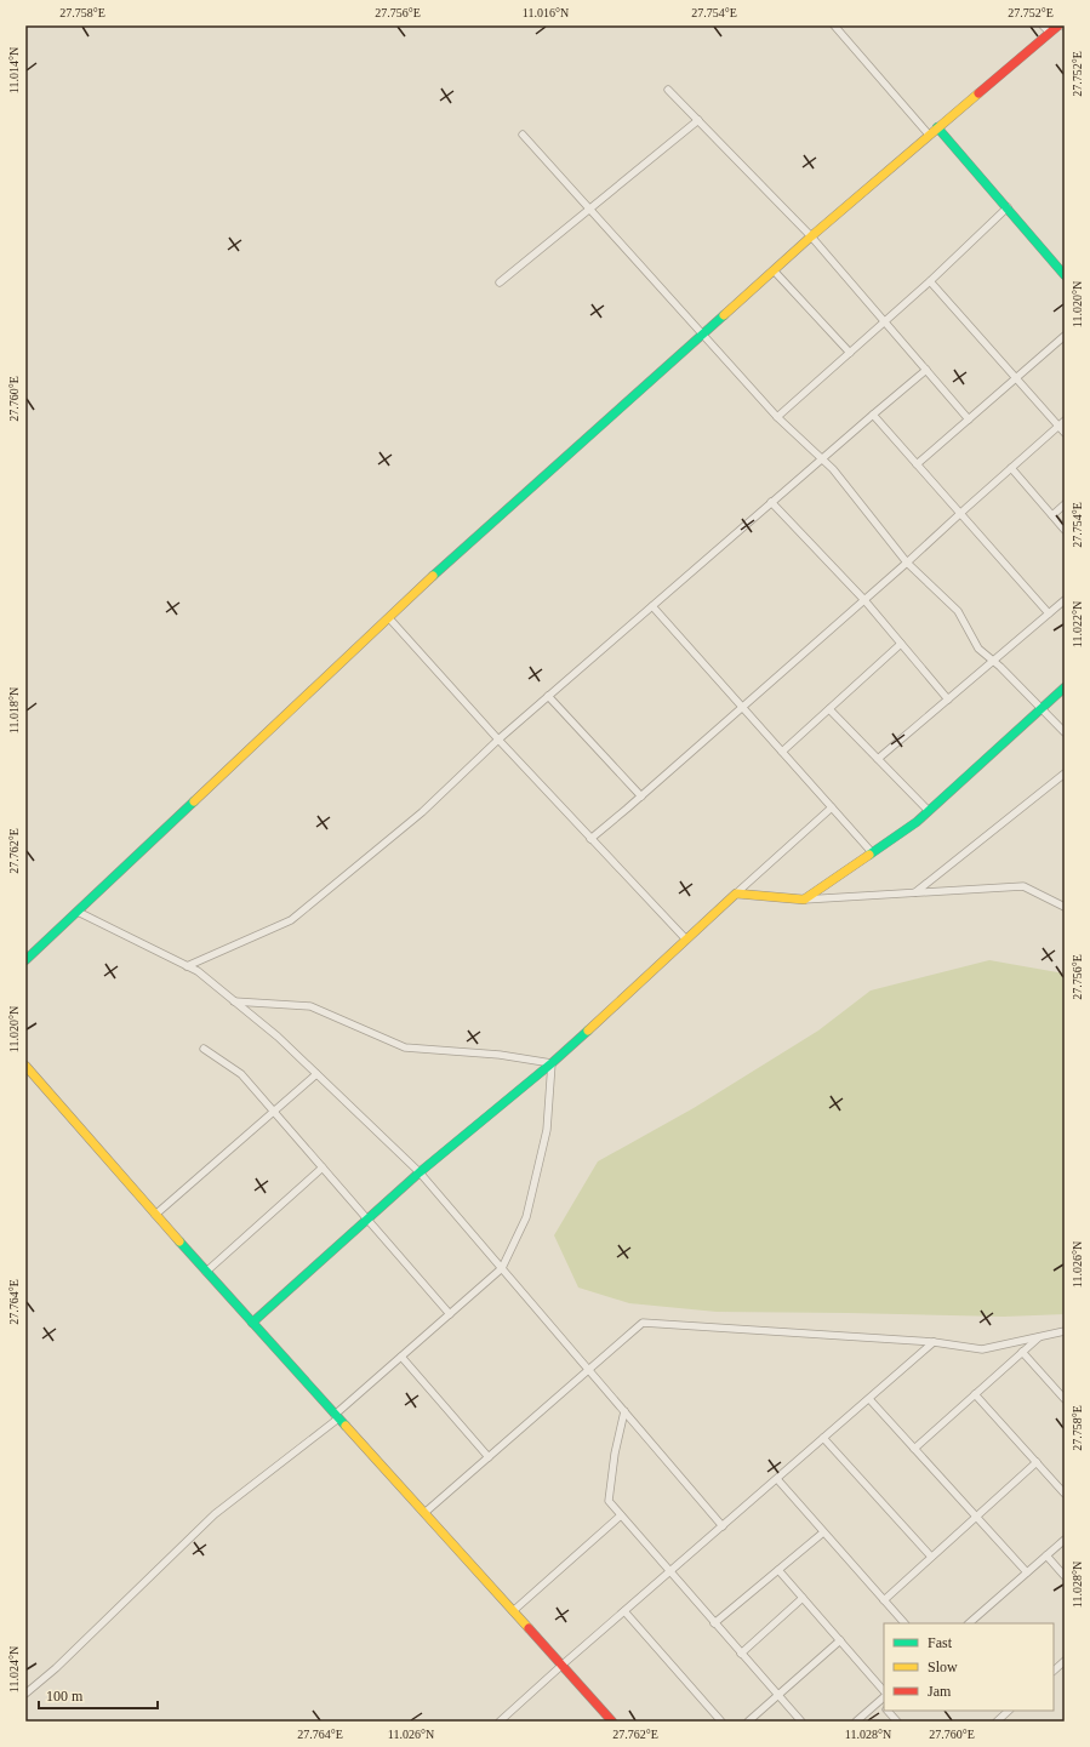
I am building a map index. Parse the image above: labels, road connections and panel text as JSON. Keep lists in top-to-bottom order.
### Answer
{
  "legend": ["Fast", "Slow", "Jam"],
  "scale_bar": "100 m",
  "coordinates": [
    "27.758°E",
    "27.756°E",
    "11.016°N",
    "27.754°E",
    "27.752°E",
    "11.014°N",
    "11.020°N",
    "27.760°E",
    "11.022°N",
    "11.018°N",
    "27.762°E",
    "11.026°N",
    "27.764°E",
    "11.028°N",
    "11.024°N"
  ]
}
